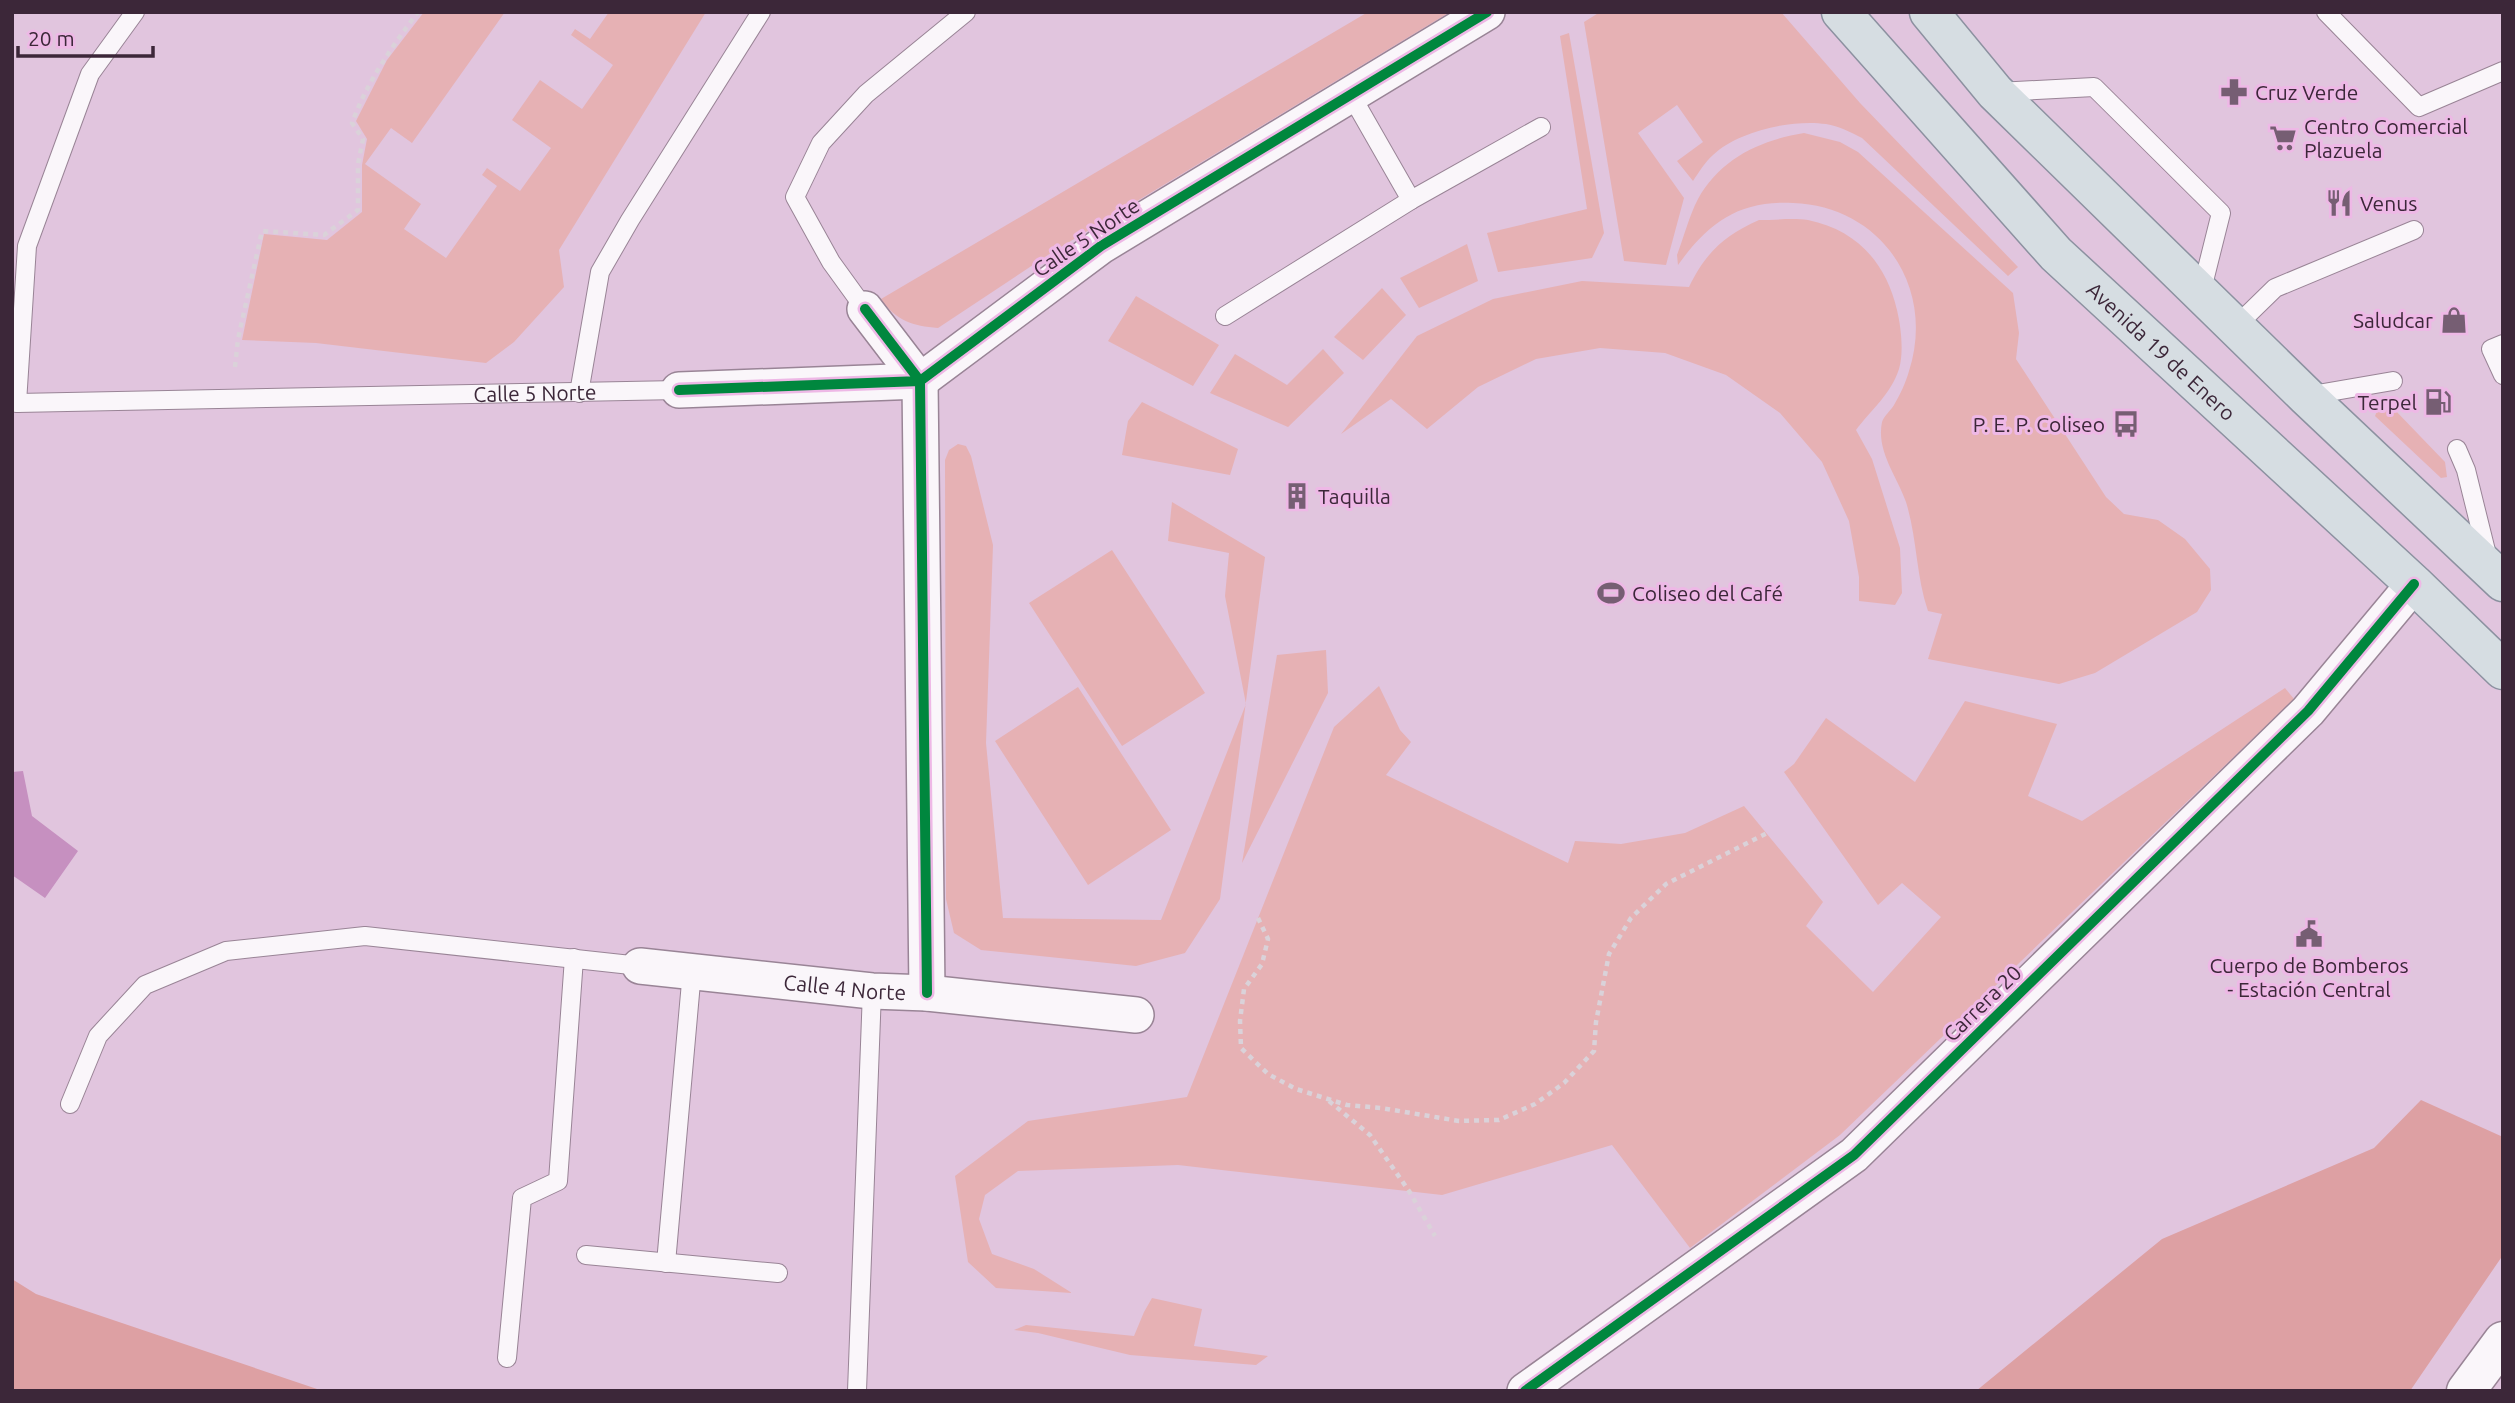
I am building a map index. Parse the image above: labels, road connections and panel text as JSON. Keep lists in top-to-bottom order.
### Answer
{
  "streets": {
    "main road": ["Avenida 19 de Enero"],
    "street": ["Calle 5 Norte", "Calle 4 Norte", "Carrera 20"]
  },
  "crossings": [
    ["Avenida 19 de Enero", "Carrera 20"]
  ],
  "places": {
    "pharmacy": ["Cruz Verde"],
    "supermarket": ["Centro Comercial Plazuela"],
    "restaurant": ["Venus"],
    "shop": ["Saludcar"],
    "fuel station": ["Terpel"],
    "bus stop": ["P. E. P. Coliseo"],
    "building": ["Taquilla"],
    "sports": ["Coliseo del Café"],
    "public building": ["Cuerpo de Bomberos - Estación Central"]
  },
  "scale_bar": "20 m"
}
